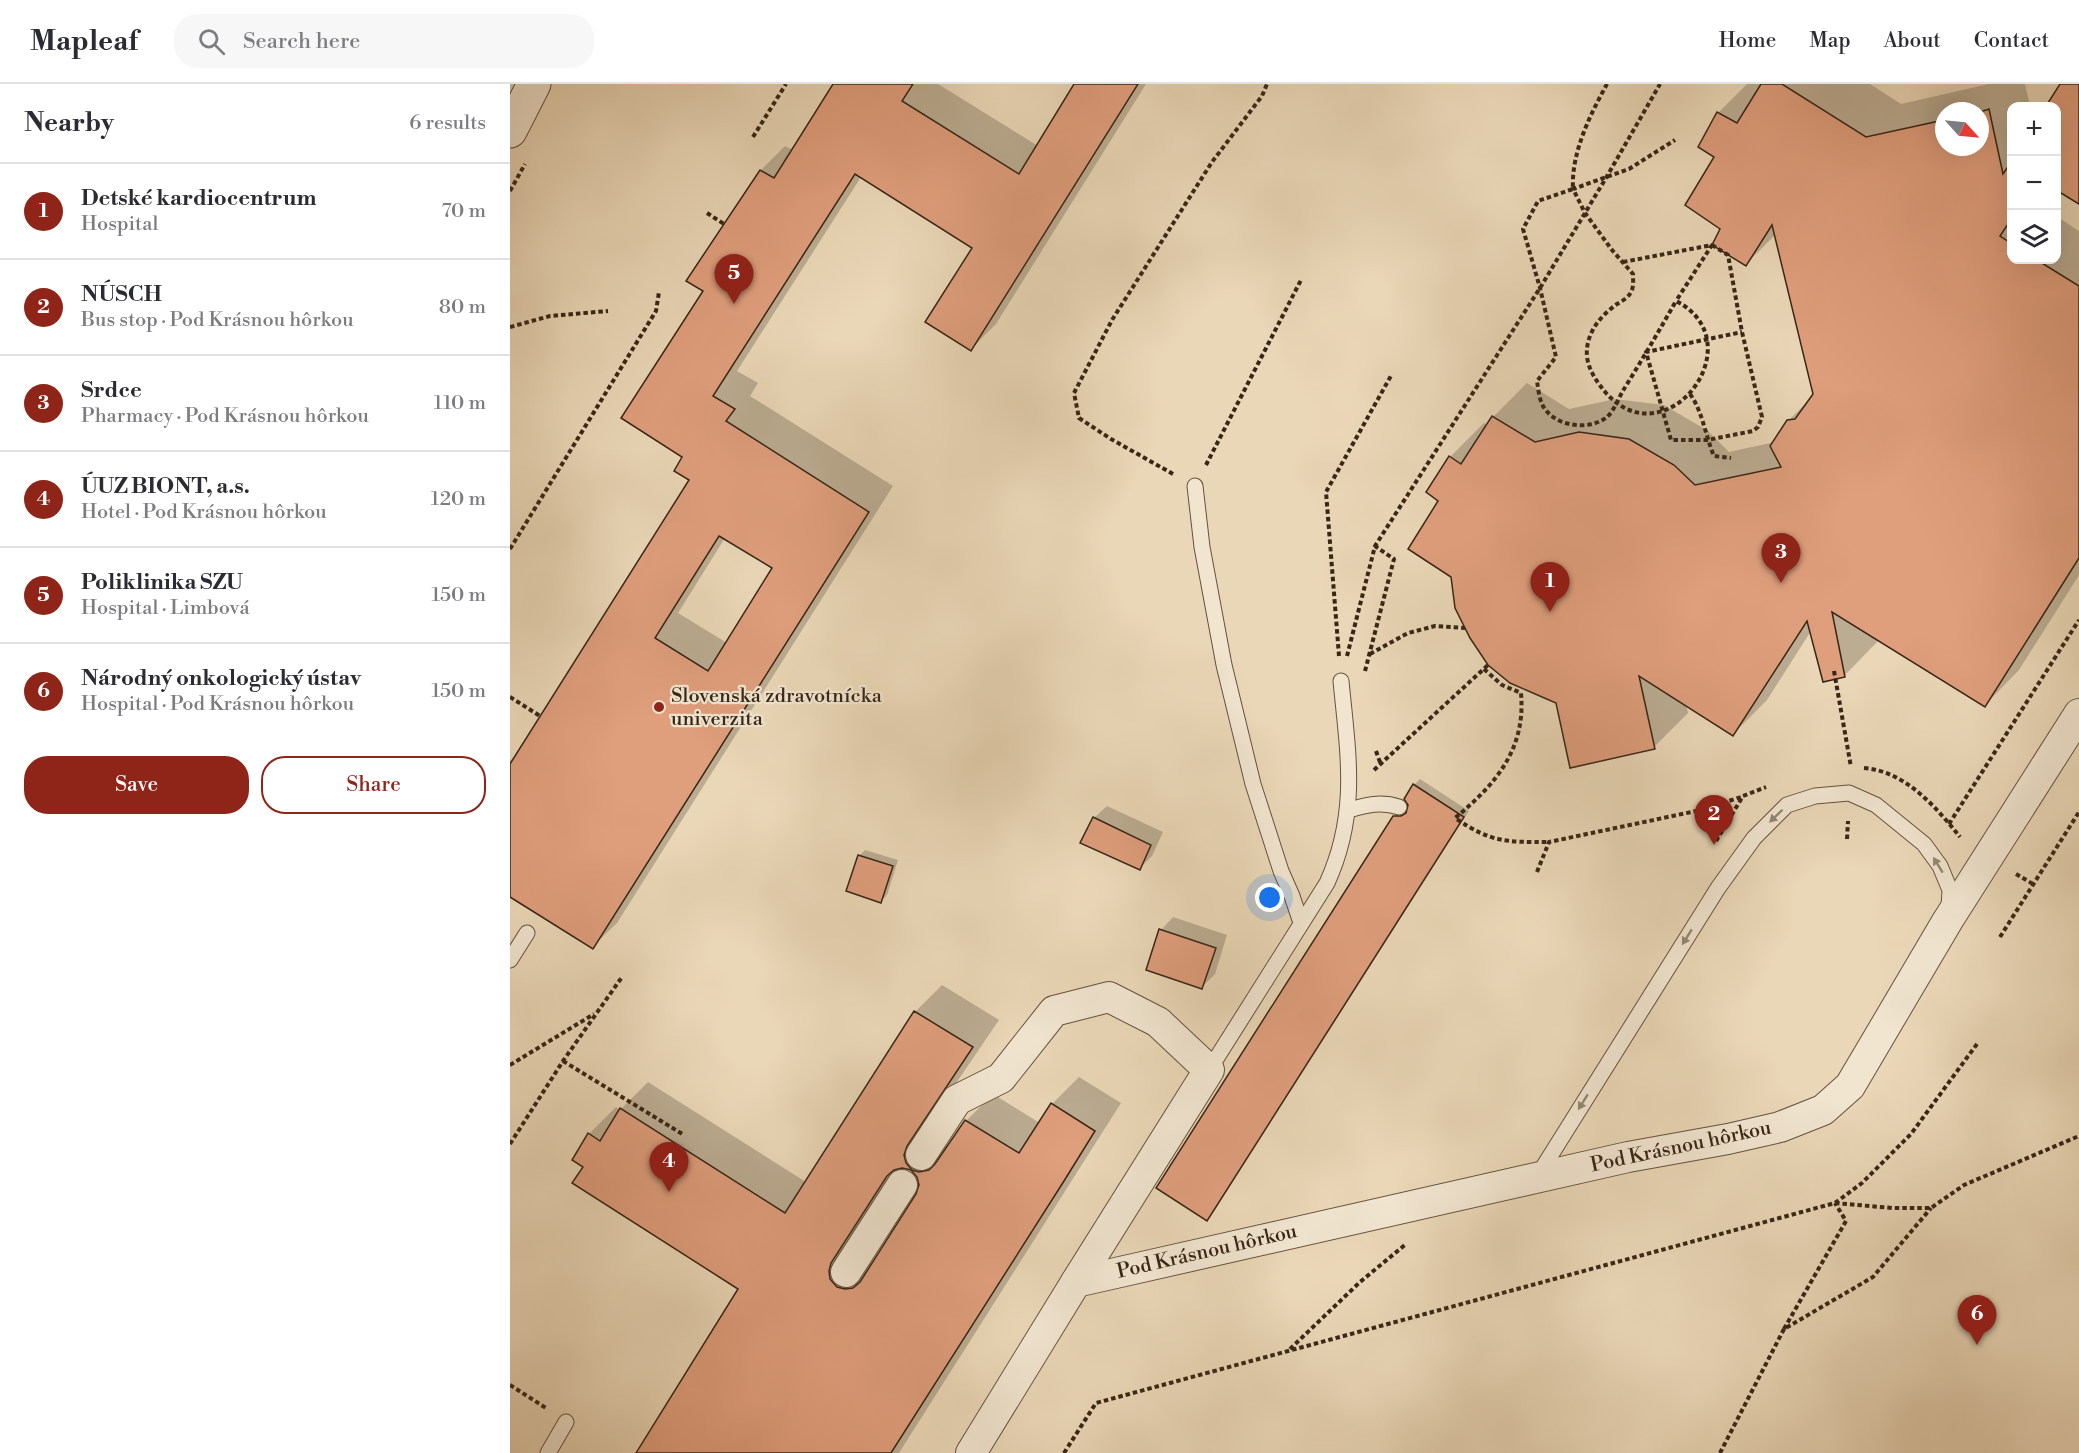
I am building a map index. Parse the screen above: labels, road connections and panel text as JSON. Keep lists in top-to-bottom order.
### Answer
{
  "streets": {
    "street": ["Pod Krásnou hôrkou"]
  },
  "places": ["Slovenská zdravotnícka univerzita"],
  "north": "bottom right",
  "page": {
    "header": "Mapleaf",
    "search": "Search here",
    "nav": [
      "Home",
      "Map",
      "About",
      "Contact"
    ],
    "heading": ["Nearby", "6 results"],
    "map_buttons": ["+", "−"],
    "list": [
      {
        "mark": "1",
        "name": "Detské kardiocentrum",
        "note": "Hospital",
        "value": "70 m"
      },
      {
        "mark": "2",
        "name": "NÚSCH",
        "note": "Bus stop · Pod Krásnou hôrkou",
        "value": "80 m"
      },
      {
        "mark": "3",
        "name": "Srdce",
        "note": "Pharmacy · Pod Krásnou hôrkou",
        "value": "110 m"
      },
      {
        "mark": "4",
        "name": "ÚUZ BIONT, a.s.",
        "note": "Hotel · Pod Krásnou hôrkou",
        "value": "120 m"
      },
      {
        "mark": "5",
        "name": "Poliklinika SZU",
        "note": "Hospital · Limbová",
        "value": "150 m"
      },
      {
        "mark": "6",
        "name": "Národný onkologický ústav",
        "note": "Hospital · Pod Krásnou hôrkou",
        "value": "150 m"
      }
    ],
    "pins": [
      "5",
      "3",
      "1",
      "2",
      "4",
      "6"
    ],
    "buttons": ["Save", "Share"]
  }
}
